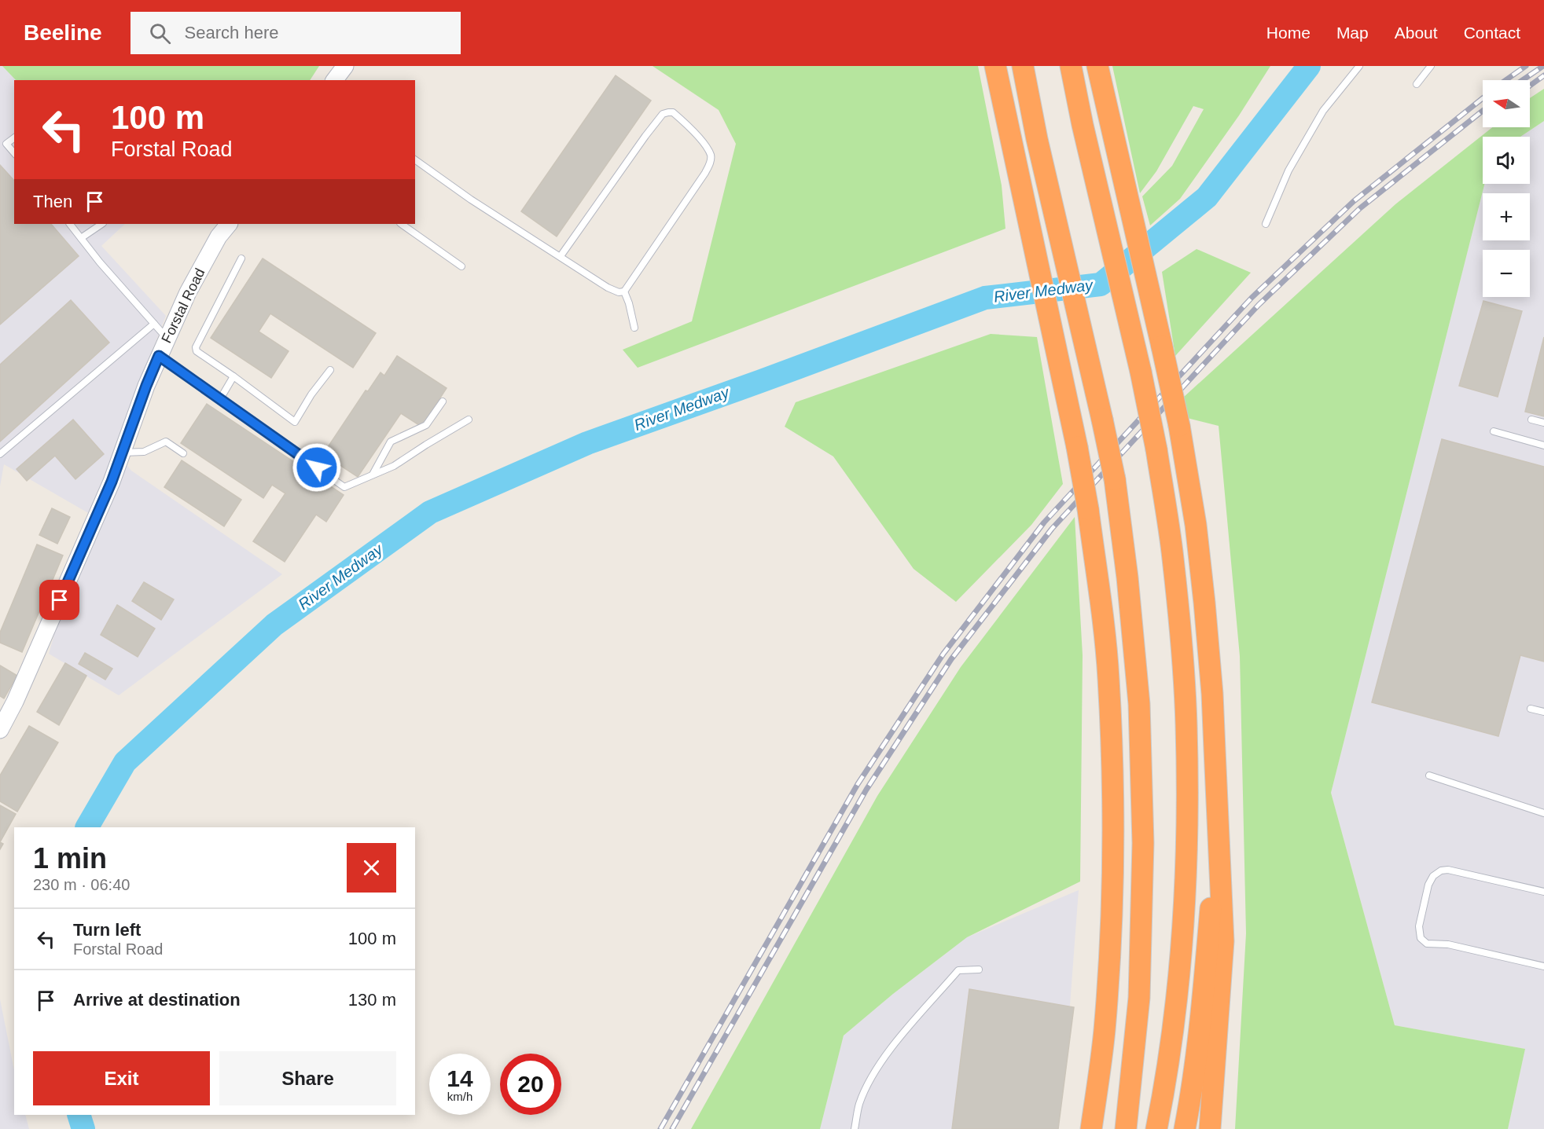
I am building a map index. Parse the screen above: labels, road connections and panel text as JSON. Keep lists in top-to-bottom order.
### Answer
{
  "streets": {
    "street": ["Forstal Road"]
  },
  "water": ["River Medway"],
  "north": "left",
  "page": {
    "header": "Beeline",
    "search": "Search here",
    "nav": [
      "Home",
      "Map",
      "About",
      "Contact"
    ],
    "map_buttons": ["+", "−"],
    "turn": ["100 m", "Forstal Road"],
    "then": "Then",
    "heading": ["1 min", "230 m · 06:40"],
    "list": [
      {
        "name": "Turn left",
        "note": "Forstal Road",
        "value": "100 m"
      },
      {
        "name": "Arrive at destination",
        "value": "130 m"
      }
    ],
    "buttons": ["Exit", "Share"],
    "speed": "14 km/h",
    "limit": "20"
  }
}
